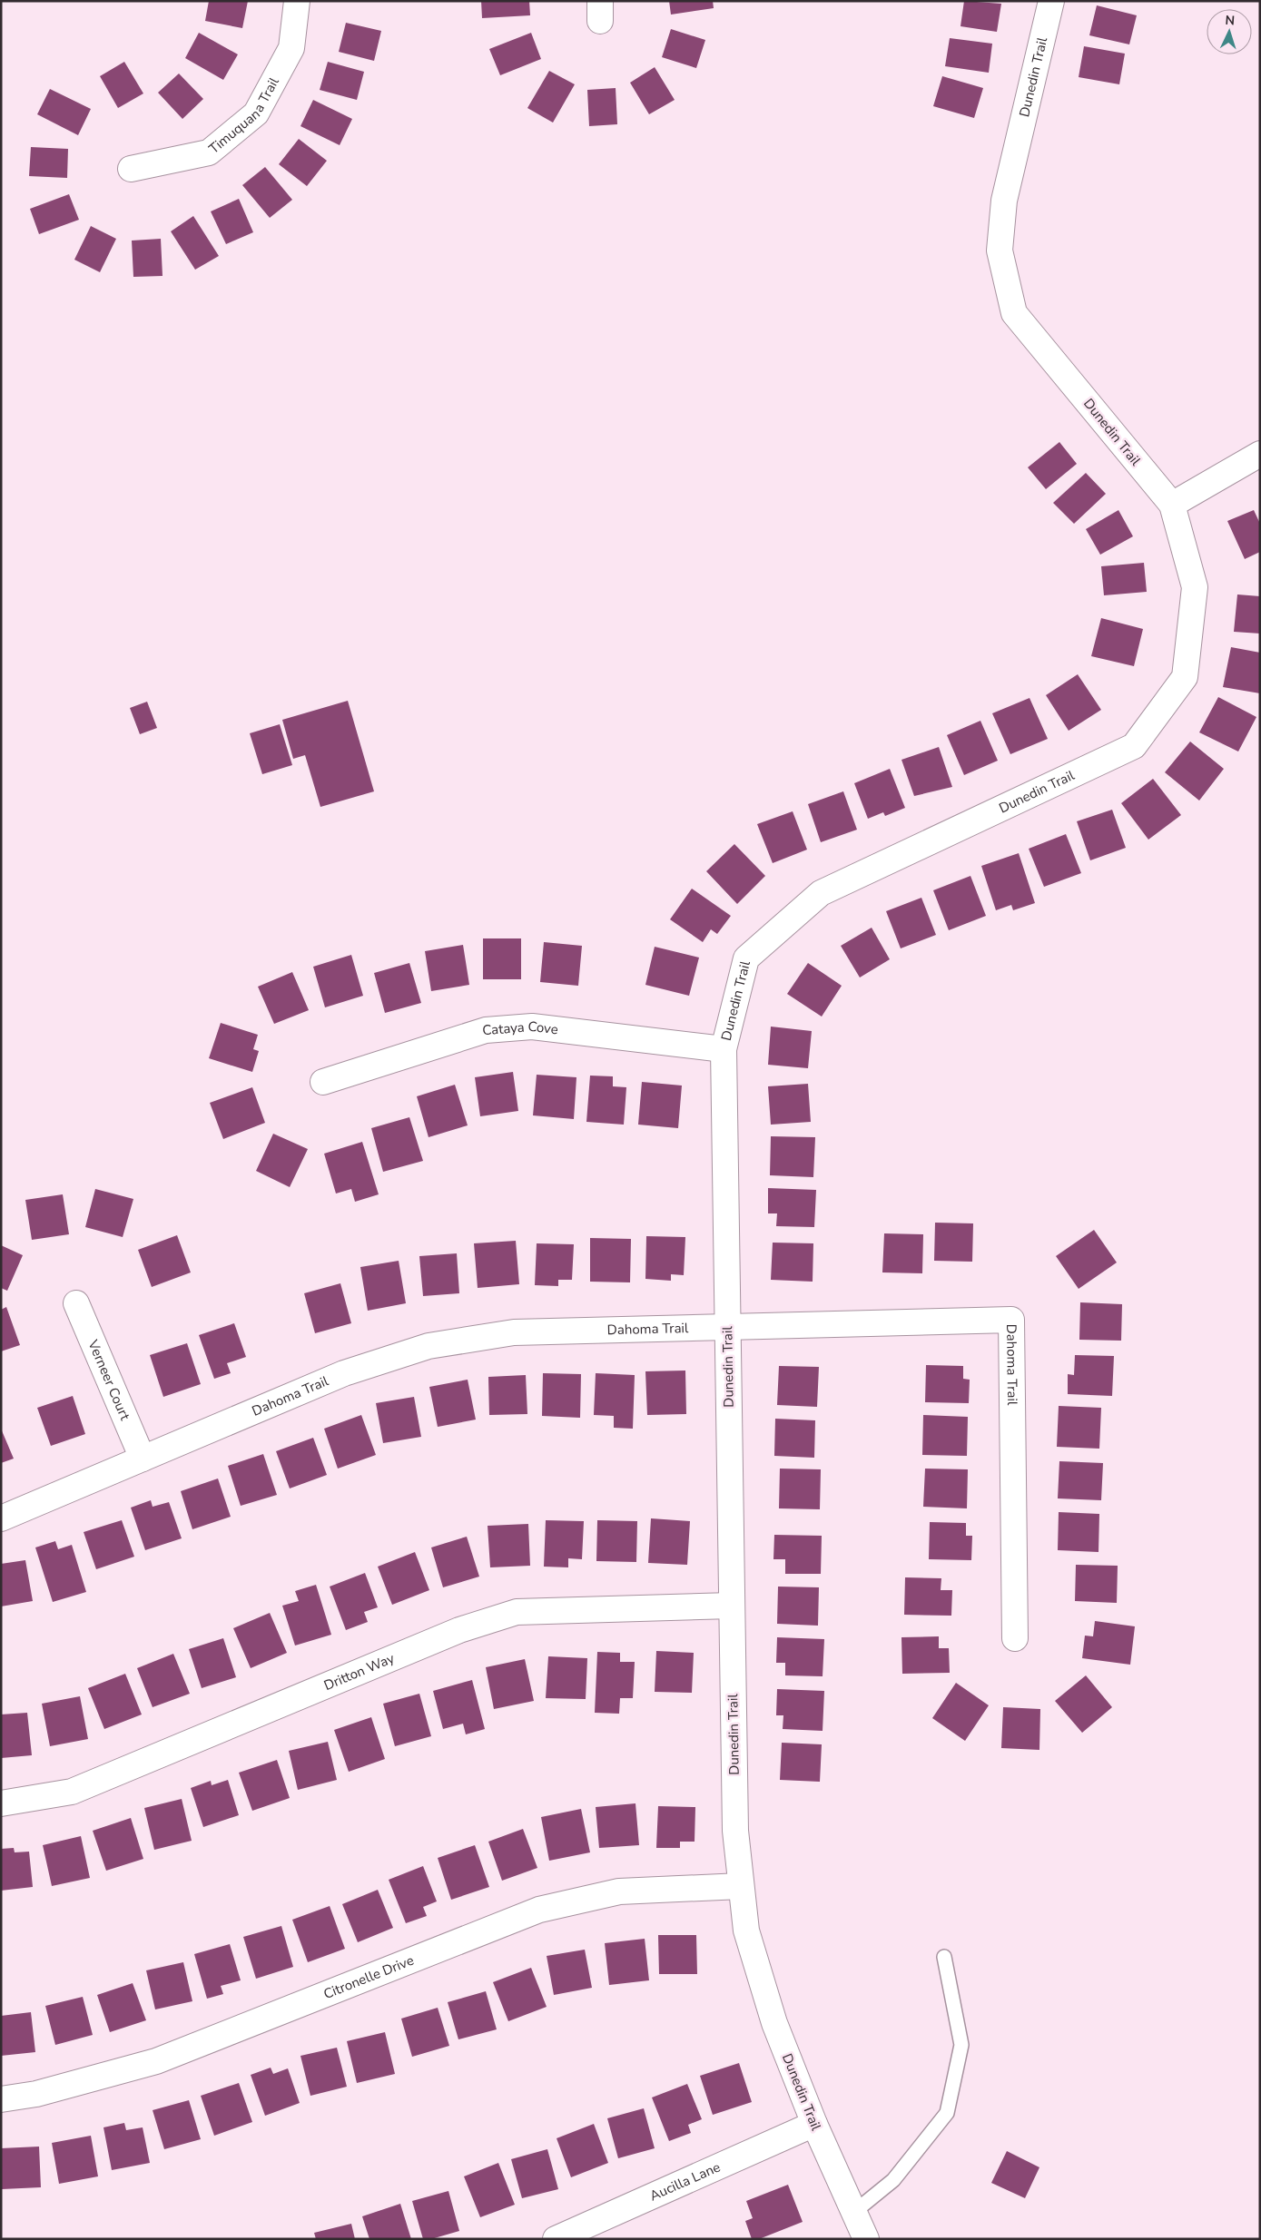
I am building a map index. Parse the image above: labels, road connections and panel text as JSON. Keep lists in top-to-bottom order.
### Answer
{
  "streets": {
    "street": [
      "Dunedin Trail",
      "Timuquana Trail",
      "Cataya Cove",
      "Dahoma Trail",
      "Verneer Court",
      "Dritton Way",
      "Citronelle Drive",
      "Aucilla Lane"
    ]
  },
  "crossings": [
    ["Dunedin Trail", "Cataya Cove"],
    ["Dunedin Trail", "Dahoma Trail"],
    ["Dunedin Trail", "Dritton Way"],
    ["Dunedin Trail", "Citronelle Drive"],
    ["Dunedin Trail", "Aucilla Lane"],
    ["Dahoma Trail", "Verneer Court"]
  ],
  "north": "top"
}
